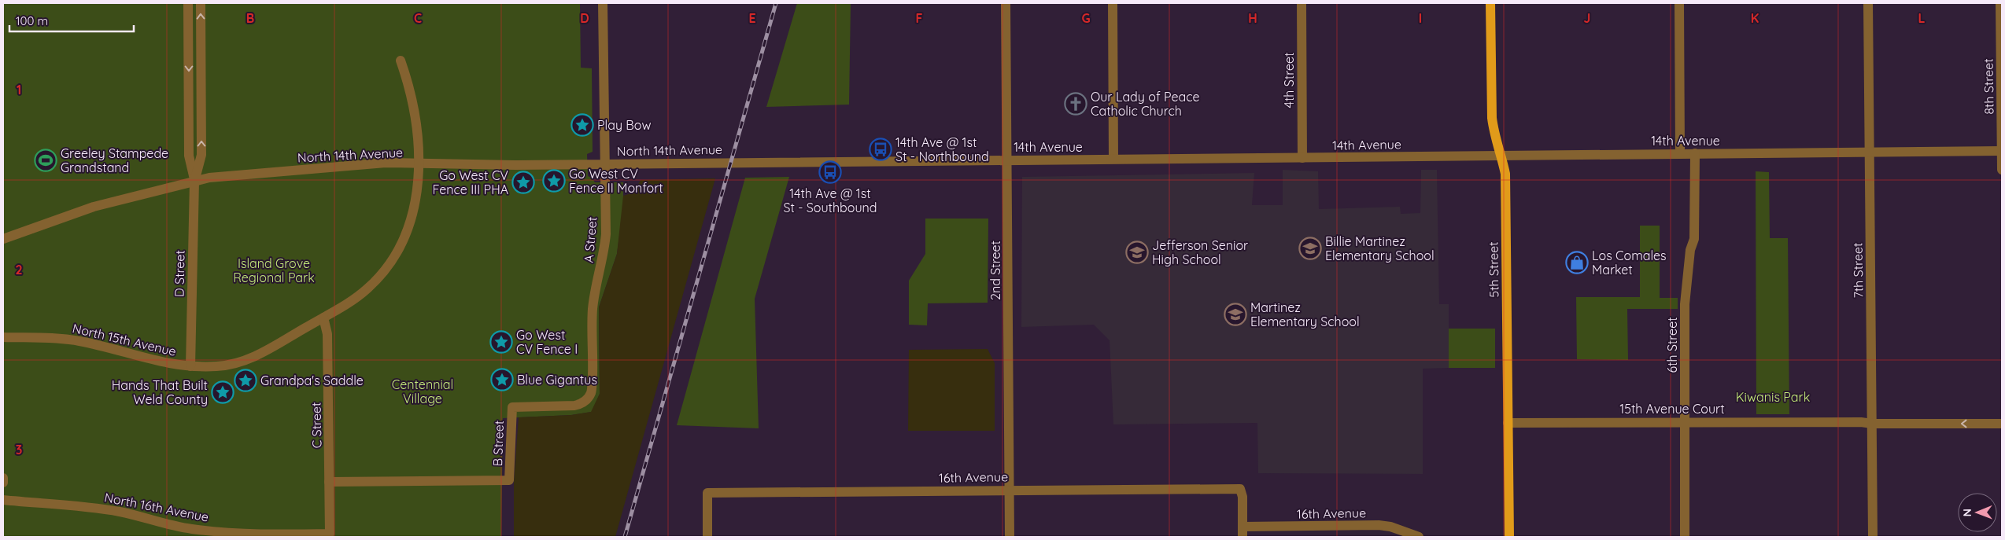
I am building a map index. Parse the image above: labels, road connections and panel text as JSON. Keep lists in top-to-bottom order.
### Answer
{
  "streets": {
    "main road": ["5th Street"],
    "street": [
      "4th Street",
      "8th Street",
      "14th Avenue",
      "North 14th Avenue",
      "A Street",
      "2nd Street",
      "7th Street",
      "D Street",
      "North 15th Avenue",
      "6th Street",
      "15th Avenue Court",
      "C Street",
      "B Street",
      "16th Avenue",
      "North 16th Avenue"
    ]
  },
  "crossings": [
    ["4th Street", "14th Avenue"],
    ["8th Street", "14th Avenue"],
    ["14th Avenue", "North 14th Avenue"],
    ["14th Avenue", "5th Street"],
    ["14th Avenue", "2nd Street"],
    ["14th Avenue", "7th Street"],
    ["14th Avenue", "6th Street"],
    ["North 14th Avenue", "A Street"],
    ["North 14th Avenue", "D Street"],
    ["North 14th Avenue", "North 15th Avenue"],
    ["A Street", "B Street"],
    ["5th Street", "15th Avenue Court"],
    ["2nd Street", "16th Avenue"],
    ["7th Street", "15th Avenue Court"],
    ["D Street", "North 15th Avenue"],
    ["North 15th Avenue", "C Street"],
    ["6th Street", "15th Avenue Court"],
    ["C Street", "B Street"],
    ["C Street", "North 16th Avenue"]
  ],
  "parks": ["Island Grove Regional Park", "Centennial Village", "Kiwanis Park"],
  "places": {
    "church": ["Our Lady of Peace Catholic Church"],
    "place": [
      "Play Bow",
      "Go West CV Fence II Monfort",
      "Go West CV Fence III PHA",
      "Go West CV Fence I",
      "Blue Gigantus",
      "Grandpa's Saddle",
      "Hands That Built Weld County"
    ],
    "bus stop": ["14th Ave @ 1st St - Northbound", "14th Ave @ 1st St - Southbound"],
    "sports": ["Greeley Stampede Grandstand"],
    "school or university": ["Billie Martinez Elementary School", "Jefferson Senior High School", "Martinez Elementary School"],
    "shop": ["Los Comales Market"]
  },
  "scale_bar": "100 m",
  "north": "left",
  "grid": {
    "columns": [
      "B",
      "C",
      "D",
      "E",
      "F",
      "G",
      "H",
      "I",
      "J",
      "K",
      "L"
    ],
    "rows": ["1", "2", "3"]
  }
}
